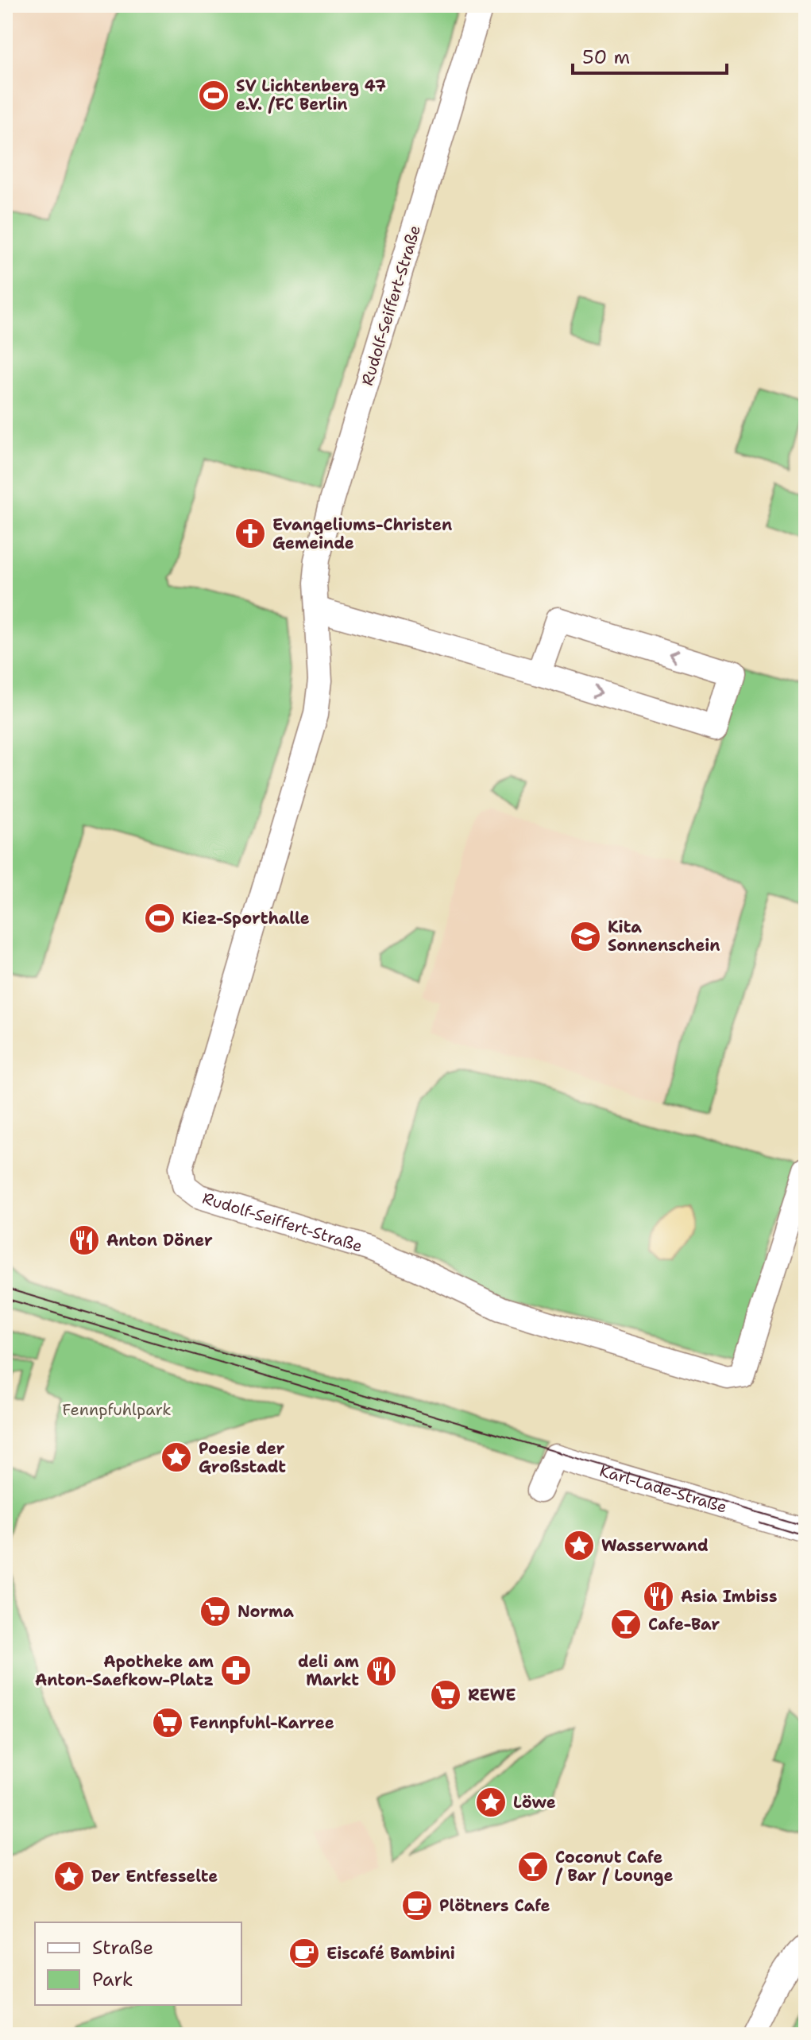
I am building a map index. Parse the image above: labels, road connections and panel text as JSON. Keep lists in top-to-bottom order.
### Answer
{
  "streets": {
    "street": ["Rudolf-Seiffert-Straße", "Karl-Lade-Straße"]
  },
  "parks": ["Fennpfuhlpark"],
  "places": {
    "sports": ["SV Lichtenberg 47 e.V. /FC Berlin", "Kiez-Sporthalle"],
    "church": ["Evangeliums-Christen Gemeinde"],
    "school or university": ["Kita Sonnenschein"],
    "restaurant": ["Anton Döner", "Asia Imbiss", "deli am Markt"],
    "place": [
      "Poesie der Großstadt",
      "Wasserwand",
      "Löwe",
      "Der Entfesselte"
    ],
    "supermarket": ["Norma", "REWE", "Fennpfuhl-Karree"],
    "bar": ["Cafe-Bar", "Coconut Cafe / Bar / Lounge"],
    "pharmacy": ["Apotheke am Anton-Saefkow-Platz"],
    "cafe": ["Plötners Cafe", "Eiscafé Bambini"]
  },
  "legend": ["Straße", "Park"],
  "scale_bar": "50 m"
}
